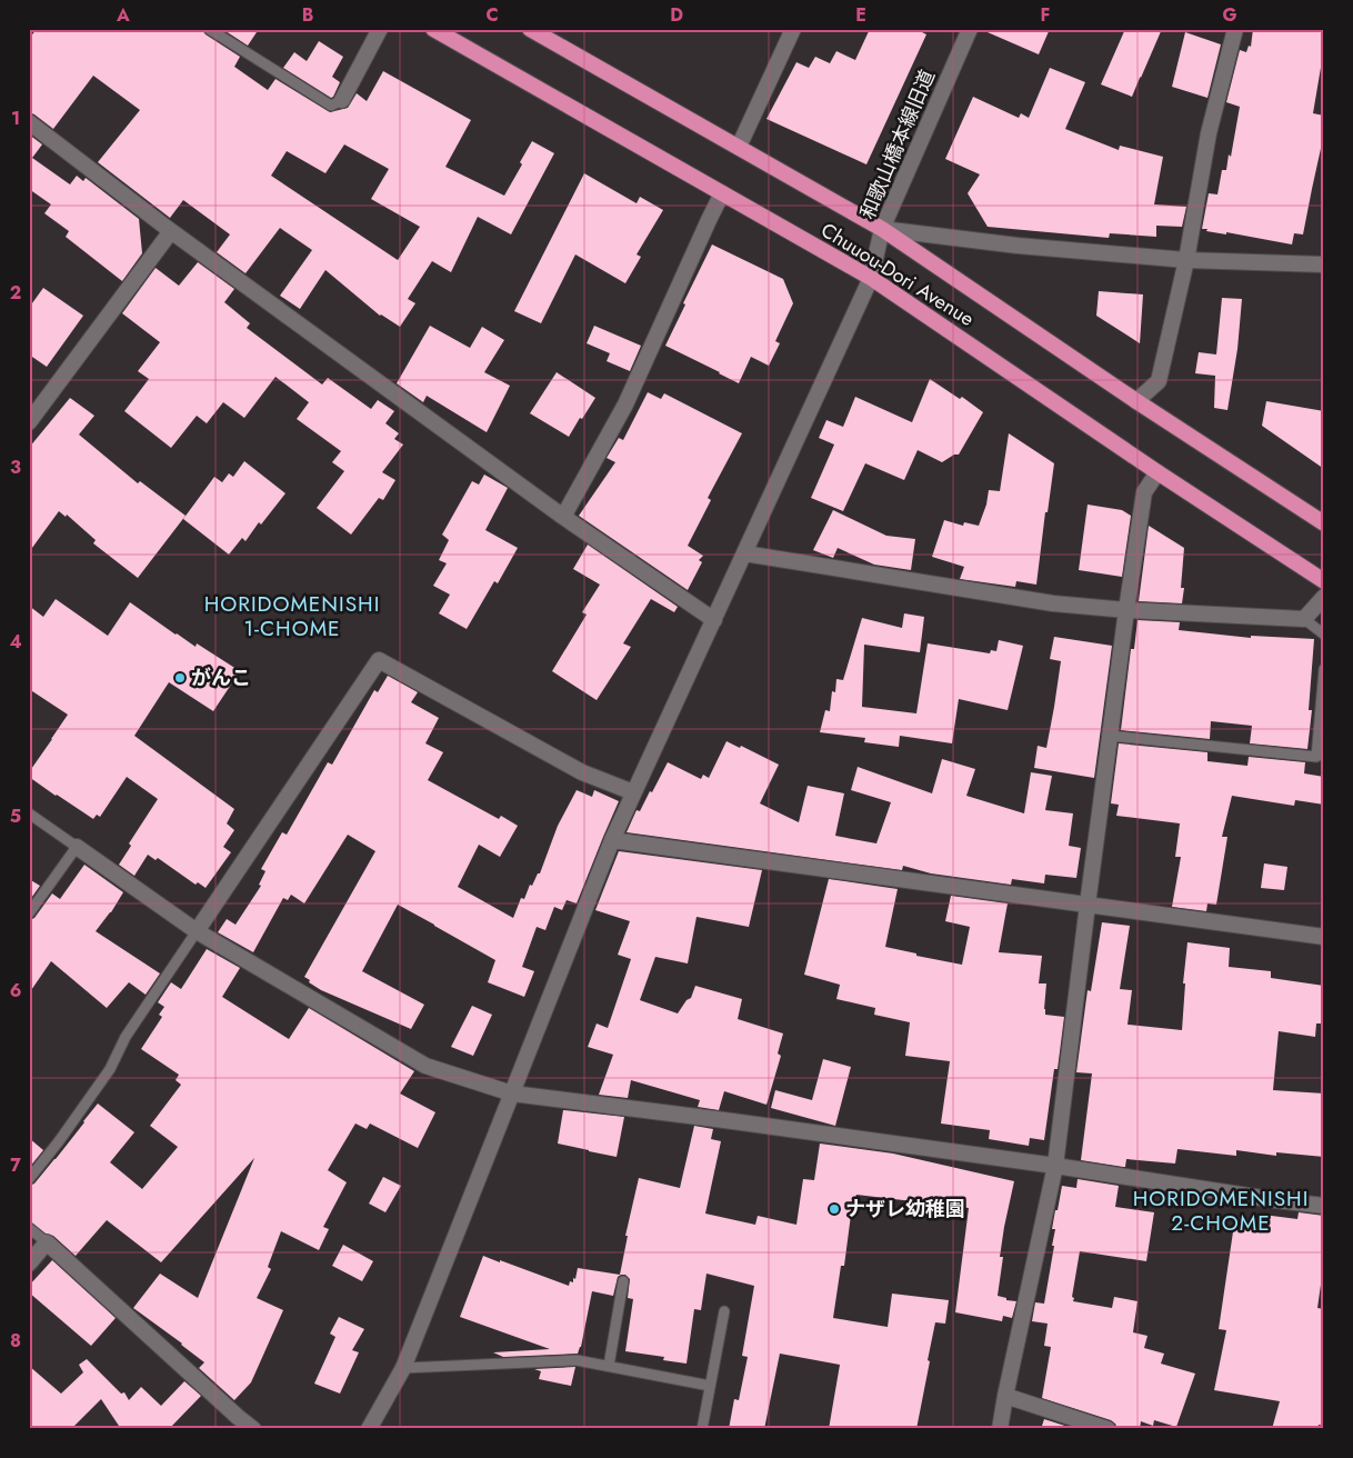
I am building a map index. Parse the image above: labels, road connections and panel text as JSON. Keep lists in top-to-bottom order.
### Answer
{
  "streets": {
    "highway": ["Chuuou-Dori Avenue"],
    "street": ["和歌山橋本線旧道"]
  },
  "crossings": [
    ["和歌山橋本線旧道", "Chuuou-Dori Avenue"]
  ],
  "districts": ["HORIDOMENISHI 1-CHOME", "HORIDOMENISHI 2-CHOME"],
  "places": ["がんこ", "ナザレ幼稚園"],
  "grid": {
    "columns": [
      "A",
      "B",
      "C",
      "D",
      "E",
      "F",
      "G"
    ],
    "rows": [
      "1",
      "2",
      "3",
      "4",
      "5",
      "6",
      "7",
      "8"
    ]
  }
}
